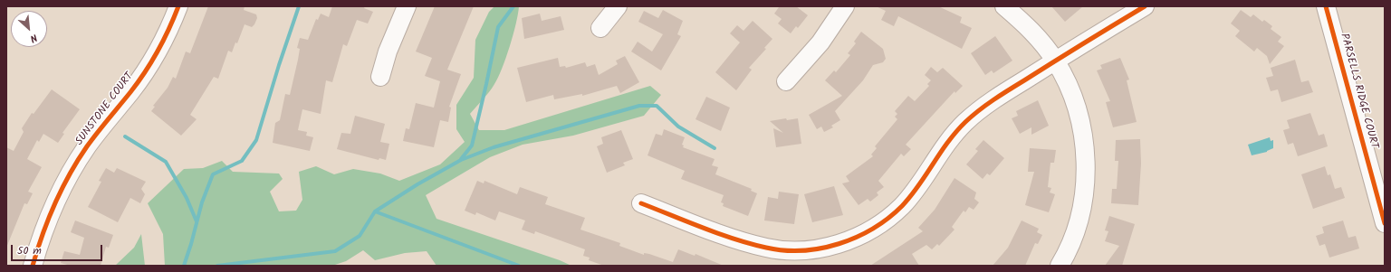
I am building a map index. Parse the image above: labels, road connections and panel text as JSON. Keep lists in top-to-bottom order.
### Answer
{
  "streets": {
    "street": ["PARSELLS RIDGE COURT", "SUNSTONE COURT"]
  },
  "scale_bar": "50 m",
  "north": "bottom right"
}
